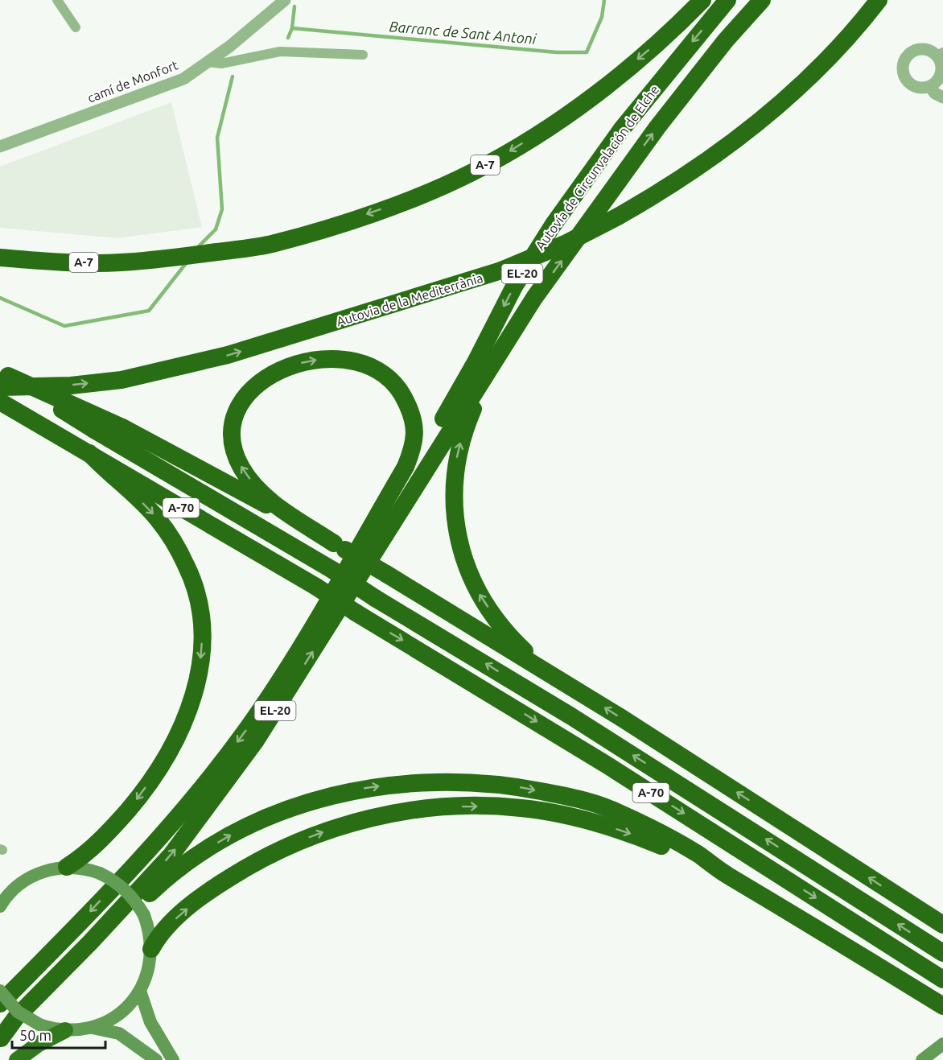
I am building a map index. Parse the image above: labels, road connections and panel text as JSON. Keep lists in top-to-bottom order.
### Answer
{
  "streets": {
    "highway": [
      "A-7",
      "Autovía de Circunvalación de Elche",
      "EL-20",
      "Autovia de la Mediterrània",
      "A-70"
    ],
    "street": ["camí de Monfort"]
  },
  "crossings": [
    ["Autovía de Circunvalación de Elche", "EL-20"],
    ["Autovía de Circunvalación de Elche", "A-70"],
    ["EL-20", "A-70"],
    ["Autovia de la Mediterrània", "A-70"]
  ],
  "water": ["Barranc de Sant Antoni"],
  "scale_bar": "50 m"
}
